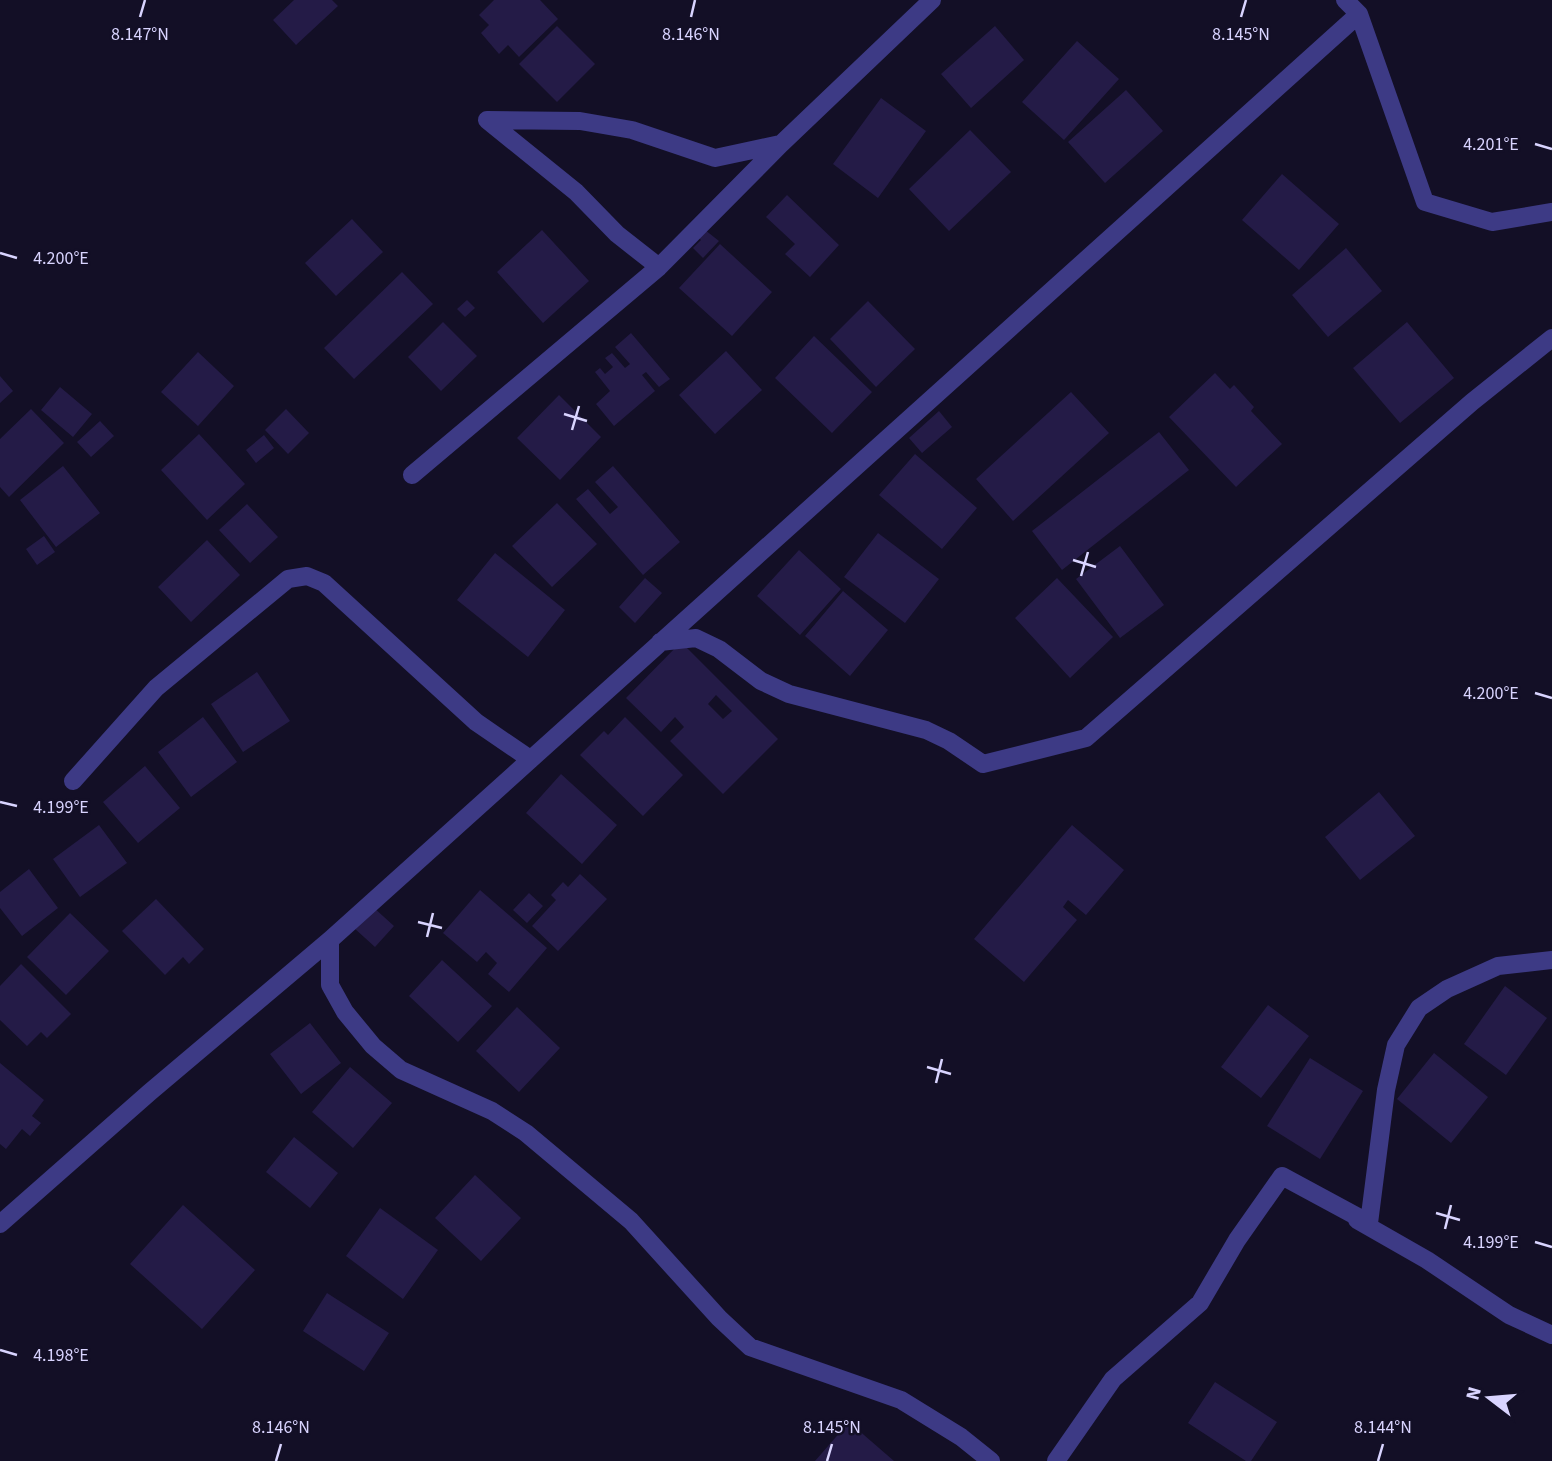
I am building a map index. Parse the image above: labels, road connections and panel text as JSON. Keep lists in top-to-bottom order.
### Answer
{
  "north": "left",
  "coordinates": [
    "8.147°N",
    "8.146°N",
    "8.145°N",
    "4.201°E",
    "4.200°E",
    "4.199°E",
    "4.198°E",
    "8.144°N"
  ]
}
